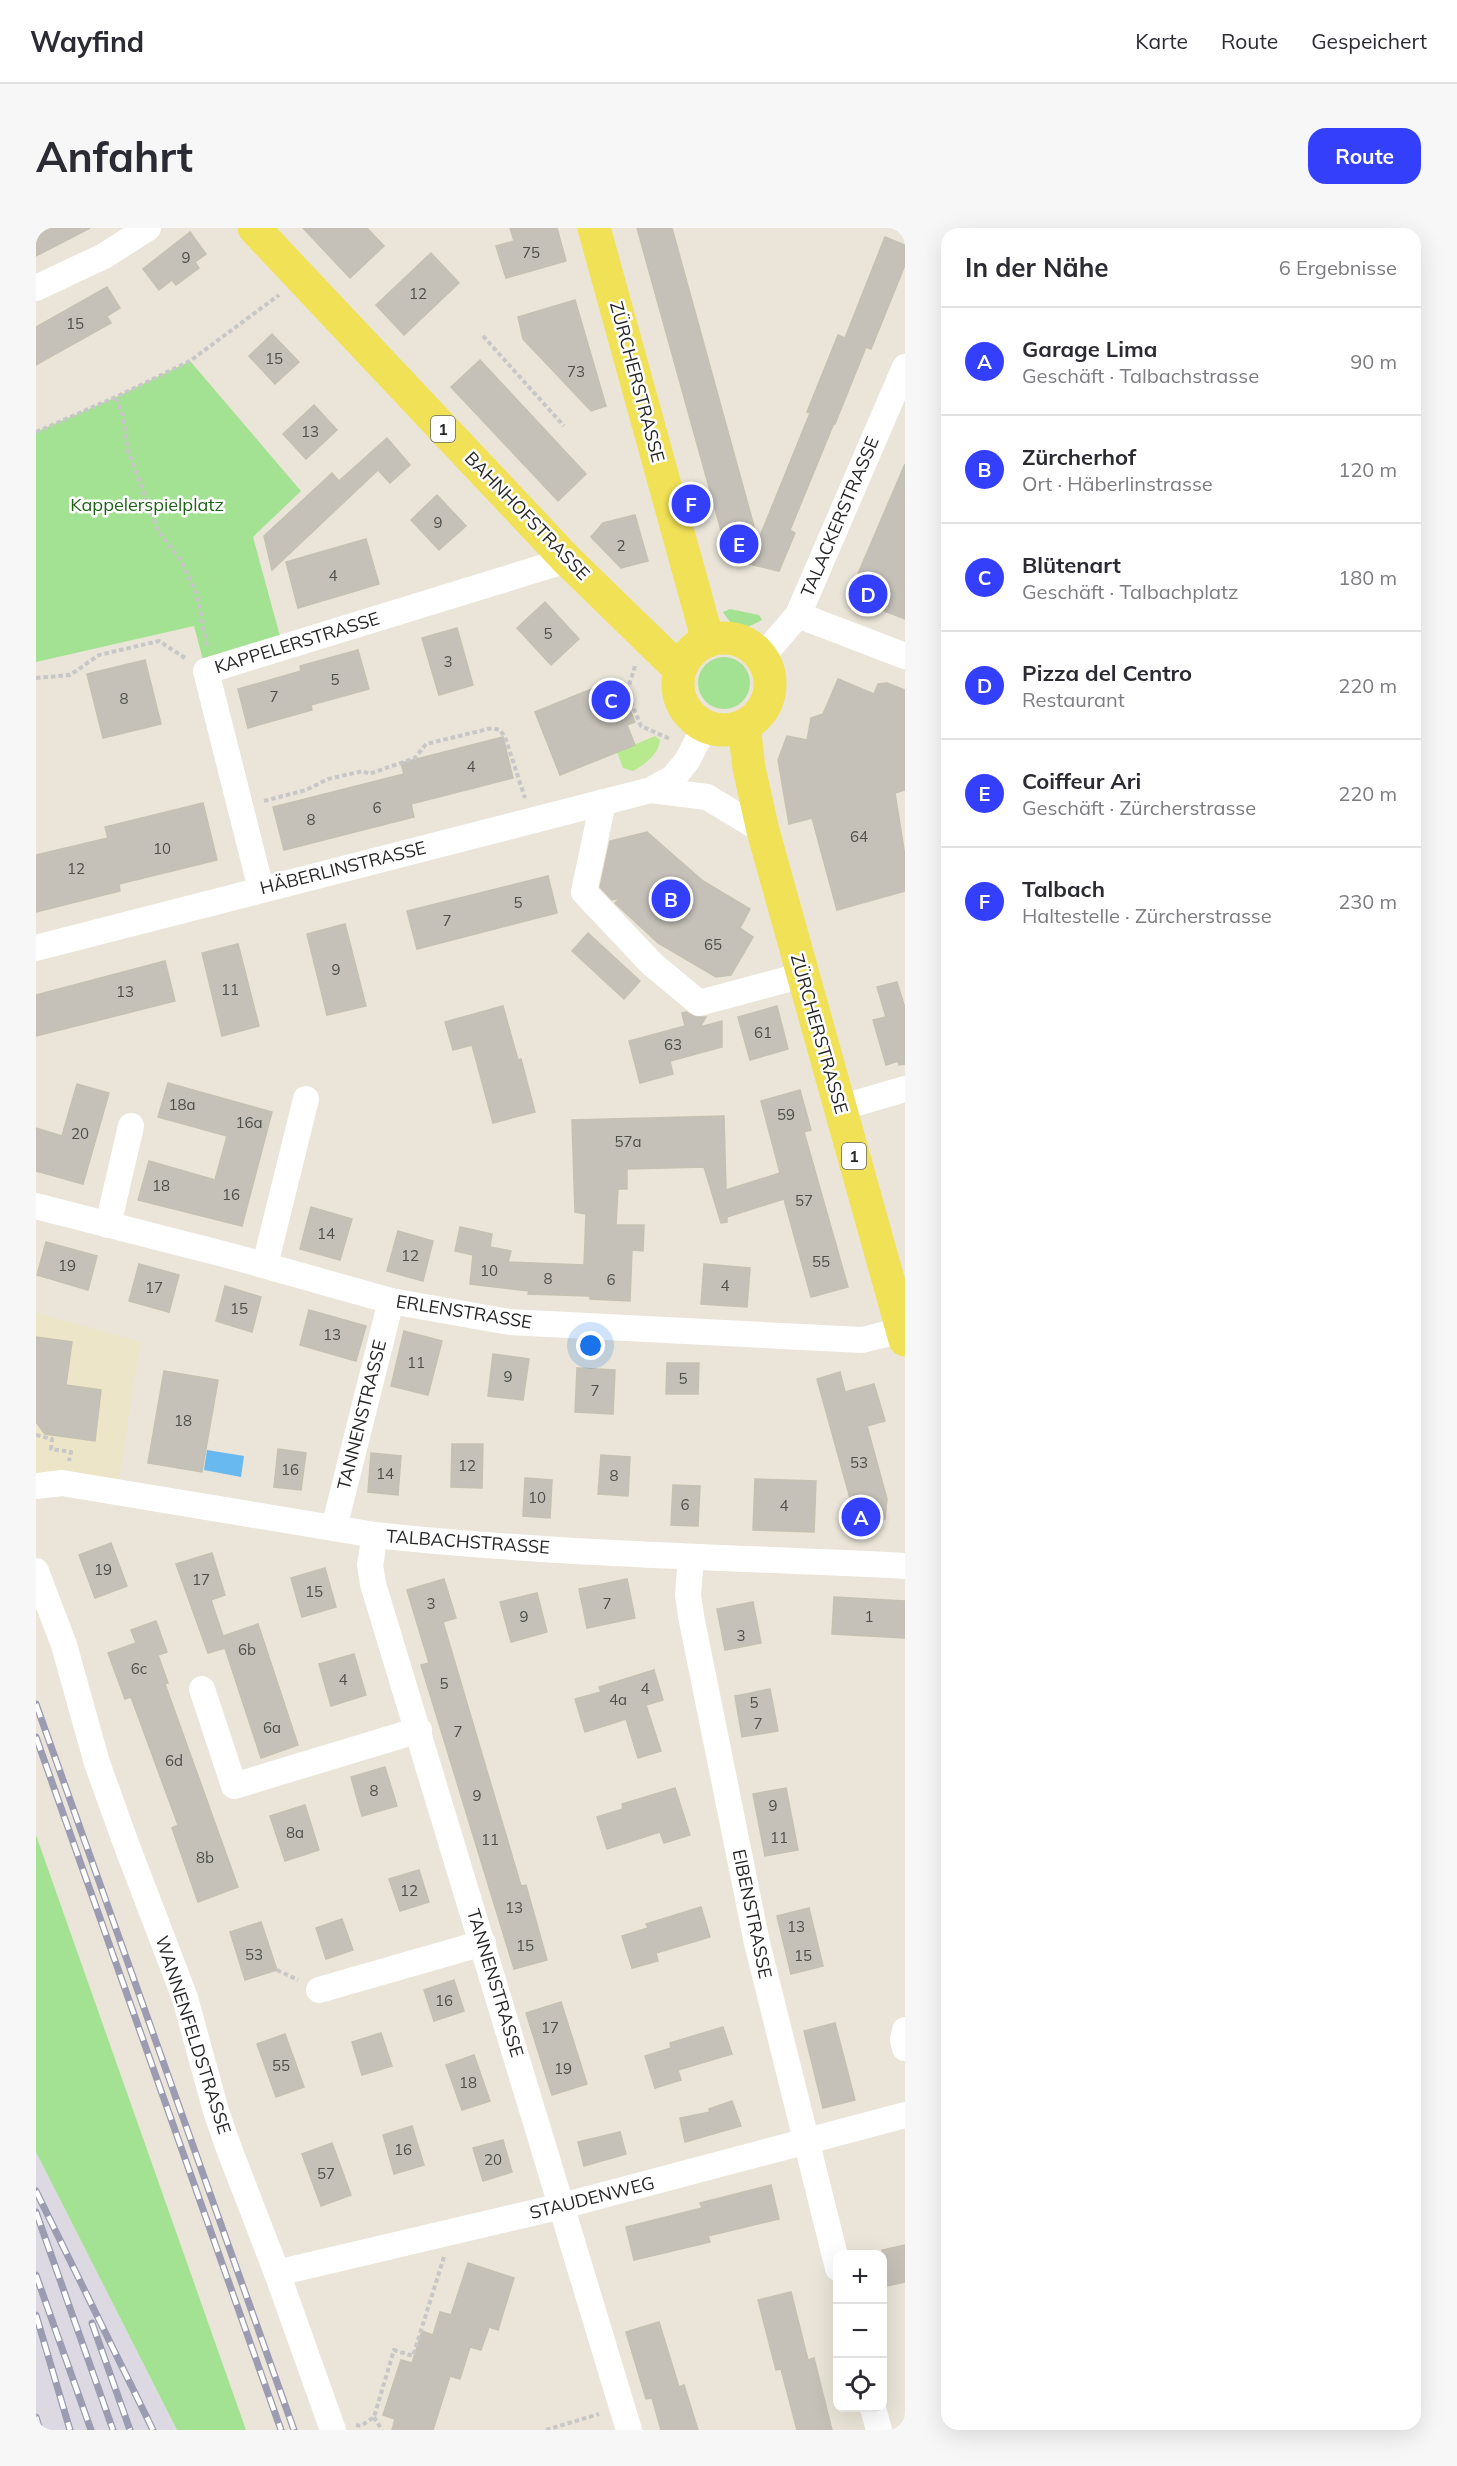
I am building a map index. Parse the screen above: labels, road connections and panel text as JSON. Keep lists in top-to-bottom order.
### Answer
{
  "streets": {
    "main road": ["ZÜRCHERSTRASSE", "1", "BAHNHOFSTRASSE"],
    "street": [
      "TALACKERSTRASSE",
      "KAPPELERSTRASSE",
      "HÄBERLINSTRASSE",
      "ERLENSTRASSE",
      "TANNENSTRASSE",
      "TALBACHSTRASSE",
      "EIBENSTRASSE",
      "WANNENFELDSTRASSE",
      "STAUDENWEG"
    ]
  },
  "crossings": [
    ["ZÜRCHERSTRASSE", "BAHNHOFSTRASSE"],
    ["ZÜRCHERSTRASSE", "TALACKERSTRASSE"],
    ["ZÜRCHERSTRASSE", "HÄBERLINSTRASSE"],
    ["ZÜRCHERSTRASSE", "ERLENSTRASSE"],
    ["BAHNHOFSTRASSE", "TALACKERSTRASSE"],
    ["BAHNHOFSTRASSE", "KAPPELERSTRASSE"],
    ["BAHNHOFSTRASSE", "HÄBERLINSTRASSE"],
    ["TALACKERSTRASSE", "HÄBERLINSTRASSE"],
    ["KAPPELERSTRASSE", "HÄBERLINSTRASSE"],
    ["ERLENSTRASSE", "TANNENSTRASSE"],
    ["TANNENSTRASSE", "TALBACHSTRASSE"],
    ["TANNENSTRASSE", "STAUDENWEG"],
    ["TALBACHSTRASSE", "EIBENSTRASSE"],
    ["EIBENSTRASSE", "STAUDENWEG"],
    ["WANNENFELDSTRASSE", "STAUDENWEG"]
  ],
  "parks": ["Kappelerspielplatz"],
  "house_numbers": [
    "75",
    "9",
    "12",
    "15",
    "15",
    "73",
    "13",
    "9",
    "2",
    "4",
    "5",
    "3",
    "5",
    "7",
    "8",
    "4",
    "6",
    "8",
    "64",
    "10",
    "12",
    "5",
    "7",
    "65",
    "9",
    "11",
    "13",
    "61",
    "63",
    "18a",
    "59",
    "16a",
    "20",
    "57a",
    "18",
    "16",
    "57",
    "14",
    "12",
    "55",
    "19",
    "10",
    "8",
    "6",
    "4",
    "17",
    "15",
    "13",
    "11",
    "9",
    "5",
    "7",
    "18",
    "53",
    "12",
    "16",
    "14",
    "8",
    "10",
    "6",
    "4",
    "19",
    "17",
    "15",
    "3",
    "7",
    "9",
    "1",
    "3",
    "6b",
    "6c",
    "4",
    "5",
    "4",
    "4a",
    "5",
    "7",
    "6a",
    "7",
    "6d",
    "8",
    "9",
    "9",
    "8a",
    "11",
    "11",
    "8b",
    "12",
    "13",
    "13",
    "15",
    "53",
    "15",
    "16",
    "17",
    "55",
    "19",
    "18",
    "16",
    "20",
    "57"
  ],
  "page": {
    "header": "Wayfind",
    "nav": ["Karte", "Route", "Gespeichert"],
    "buttons": "Route",
    "title": "Anfahrt",
    "heading": ["In der Nähe", "6 Ergebnisse"],
    "list": [
      {
        "mark": "A",
        "name": "Garage Lima",
        "note": "Geschäft · Talbachstrasse",
        "value": "90 m"
      },
      {
        "mark": "B",
        "name": "Zürcherhof",
        "note": "Ort · Häberlinstrasse",
        "value": "120 m"
      },
      {
        "mark": "C",
        "name": "Blütenart",
        "note": "Geschäft · Talbachplatz",
        "value": "180 m"
      },
      {
        "mark": "D",
        "name": "Pizza del Centro",
        "note": "Restaurant",
        "value": "220 m"
      },
      {
        "mark": "E",
        "name": "Coiffeur Ari",
        "note": "Geschäft · Zürcherstrasse",
        "value": "220 m"
      },
      {
        "mark": "F",
        "name": "Talbach",
        "note": "Haltestelle · Zürcherstrasse",
        "value": "230 m"
      }
    ],
    "pins": [
      "F",
      "E",
      "D",
      "C",
      "B",
      "A"
    ],
    "map_buttons": ["+", "−"]
  }
}
